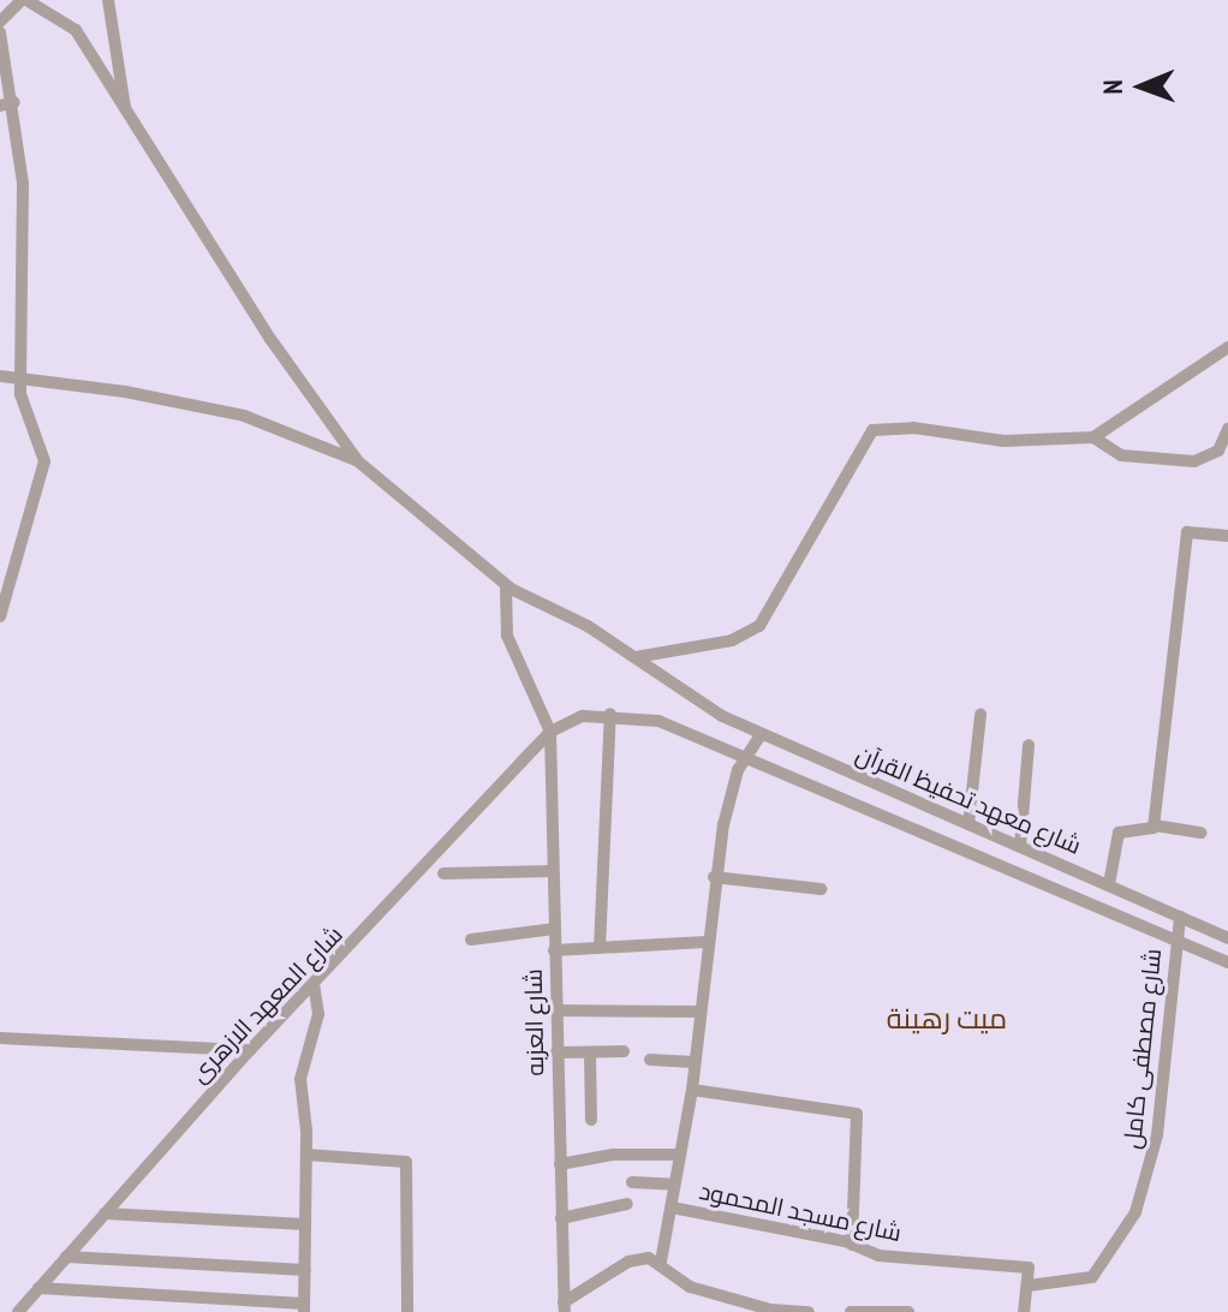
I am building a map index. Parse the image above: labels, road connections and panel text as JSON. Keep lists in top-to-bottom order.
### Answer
{
  "streets": {
    "street": [
      "شارع معهد تحفيظ القرآن",
      "شارع المعهد الازهرى",
      "شارع العزبه",
      "شارع مصطفى كامل",
      "شارع مسجد المحمود"
    ]
  },
  "crossings": [
    ["شارع معهد تحفيظ القرآن", "شارع مصطفى كامل"],
    ["شارع المعهد الازهرى", "شارع العزبه"],
    ["شارع مصطفى كامل", "شارع مسجد المحمود"]
  ],
  "districts": ["ميت رهينة"],
  "north": "left"
}
